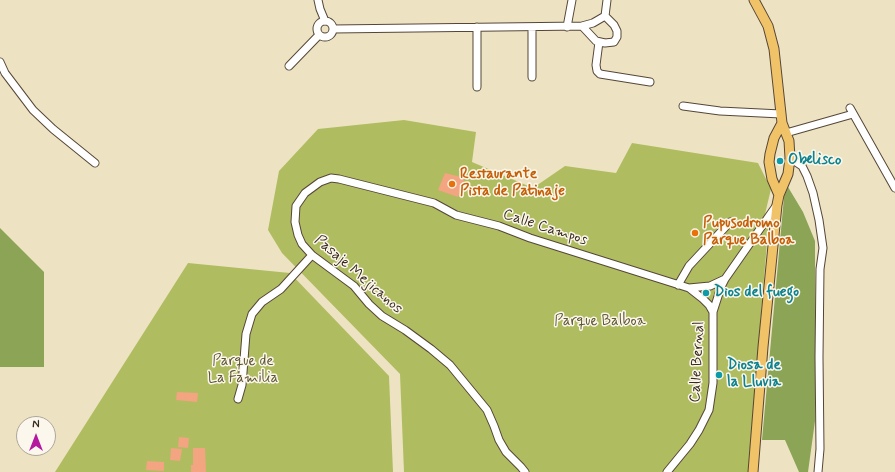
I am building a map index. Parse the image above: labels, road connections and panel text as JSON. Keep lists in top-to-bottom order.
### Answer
{
  "streets": {
    "street": ["Calle Campos", "Pasaje Mejicanos", "Calle Bernal"]
  },
  "crossings": [
    ["Calle Campos", "Pasaje Mejicanos"]
  ],
  "parks": ["Parque Balboa", "Parque de La Familia"],
  "places": [
    "Obelisco",
    "Restaurante Pista de Patinaje",
    "Pupusodromo Parque Balboa",
    "Dios del fuego",
    "Diosa de la Lluvia"
  ],
  "north": "top"
}
